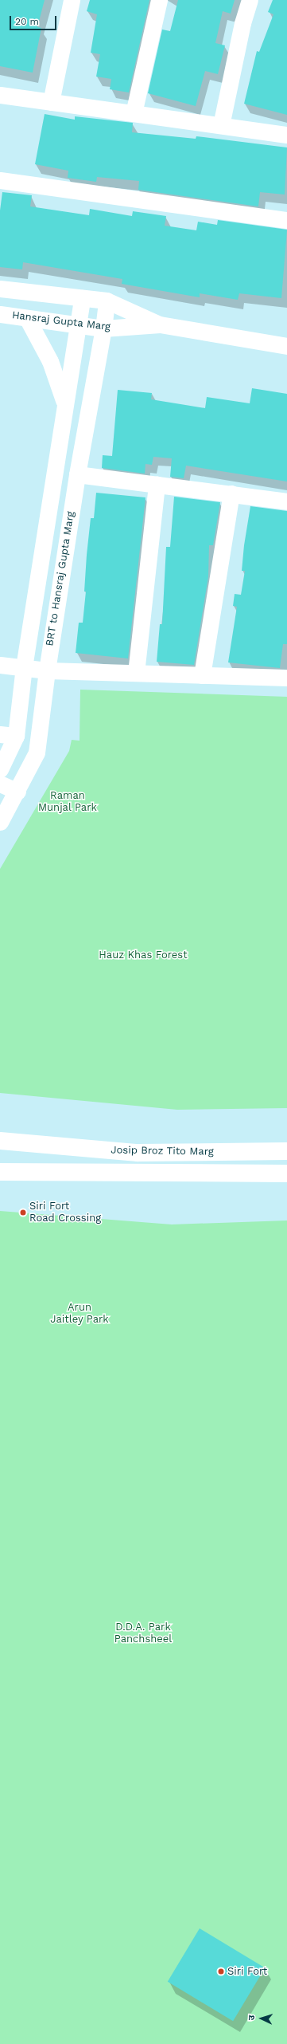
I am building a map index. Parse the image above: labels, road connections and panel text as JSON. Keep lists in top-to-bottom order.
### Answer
{
  "streets": {
    "main road": ["Josip Broz Tito Marg"],
    "street": ["Hansraj Gupta Marg", "BRT to Hansraj Gupta Marg"]
  },
  "crossings": [
    ["Hansraj Gupta Marg", "BRT to Hansraj Gupta Marg"]
  ],
  "parks": [
    "Raman Munjal Park",
    "Hauz Khas Forest",
    "Arun Jaitley Park",
    "D.D.A. Park Panchsheel"
  ],
  "places": ["Siri Fort Road Crossing", "Siri Fort"],
  "scale_bar": "20 m",
  "north": "left"
}
